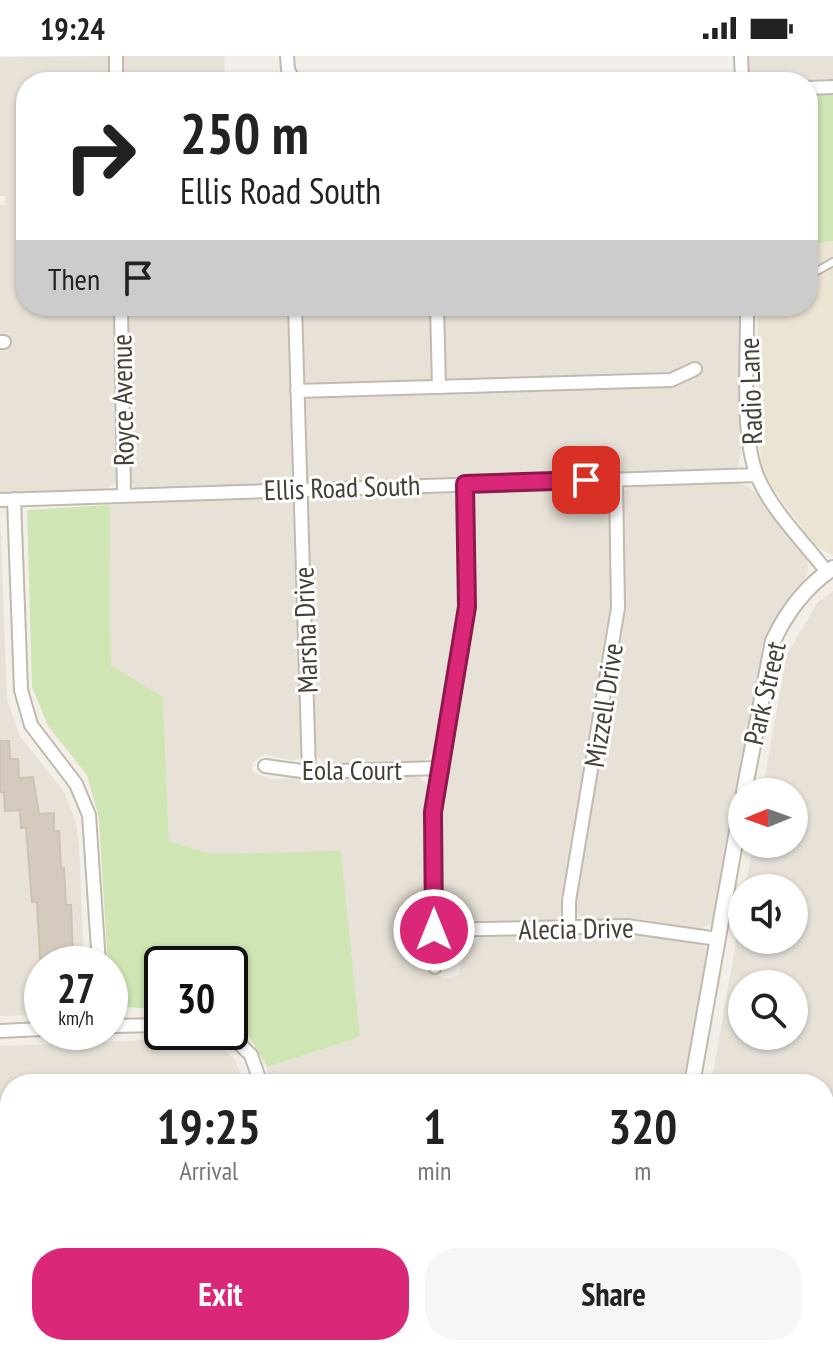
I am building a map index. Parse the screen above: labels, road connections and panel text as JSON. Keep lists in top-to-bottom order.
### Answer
{
  "streets": {
    "street": [
      "Radio Lane",
      "Royce Avenue",
      "Ellis Road South",
      "Marsha Drive",
      "Park Street",
      "Mizzell Drive",
      "Eola Court",
      "Alecia Drive"
    ]
  },
  "crossings": [
    ["Radio Lane", "Ellis Road South"],
    ["Royce Avenue", "Ellis Road South"],
    ["Ellis Road South", "Marsha Drive"],
    ["Ellis Road South", "Mizzell Drive"],
    ["Marsha Drive", "Eola Court"],
    ["Mizzell Drive", "Alecia Drive"]
  ],
  "north": "left",
  "page": {
    "status": "19:24",
    "turn": ["250 m", "Ellis Road South"],
    "then": "Then",
    "speed": "27 km/h",
    "limit": "30",
    "eta": [
      "19:25",
      "Arrival",
      "1",
      "min",
      "320",
      "m"
    ],
    "buttons": ["Exit", "Share"]
  }
}
